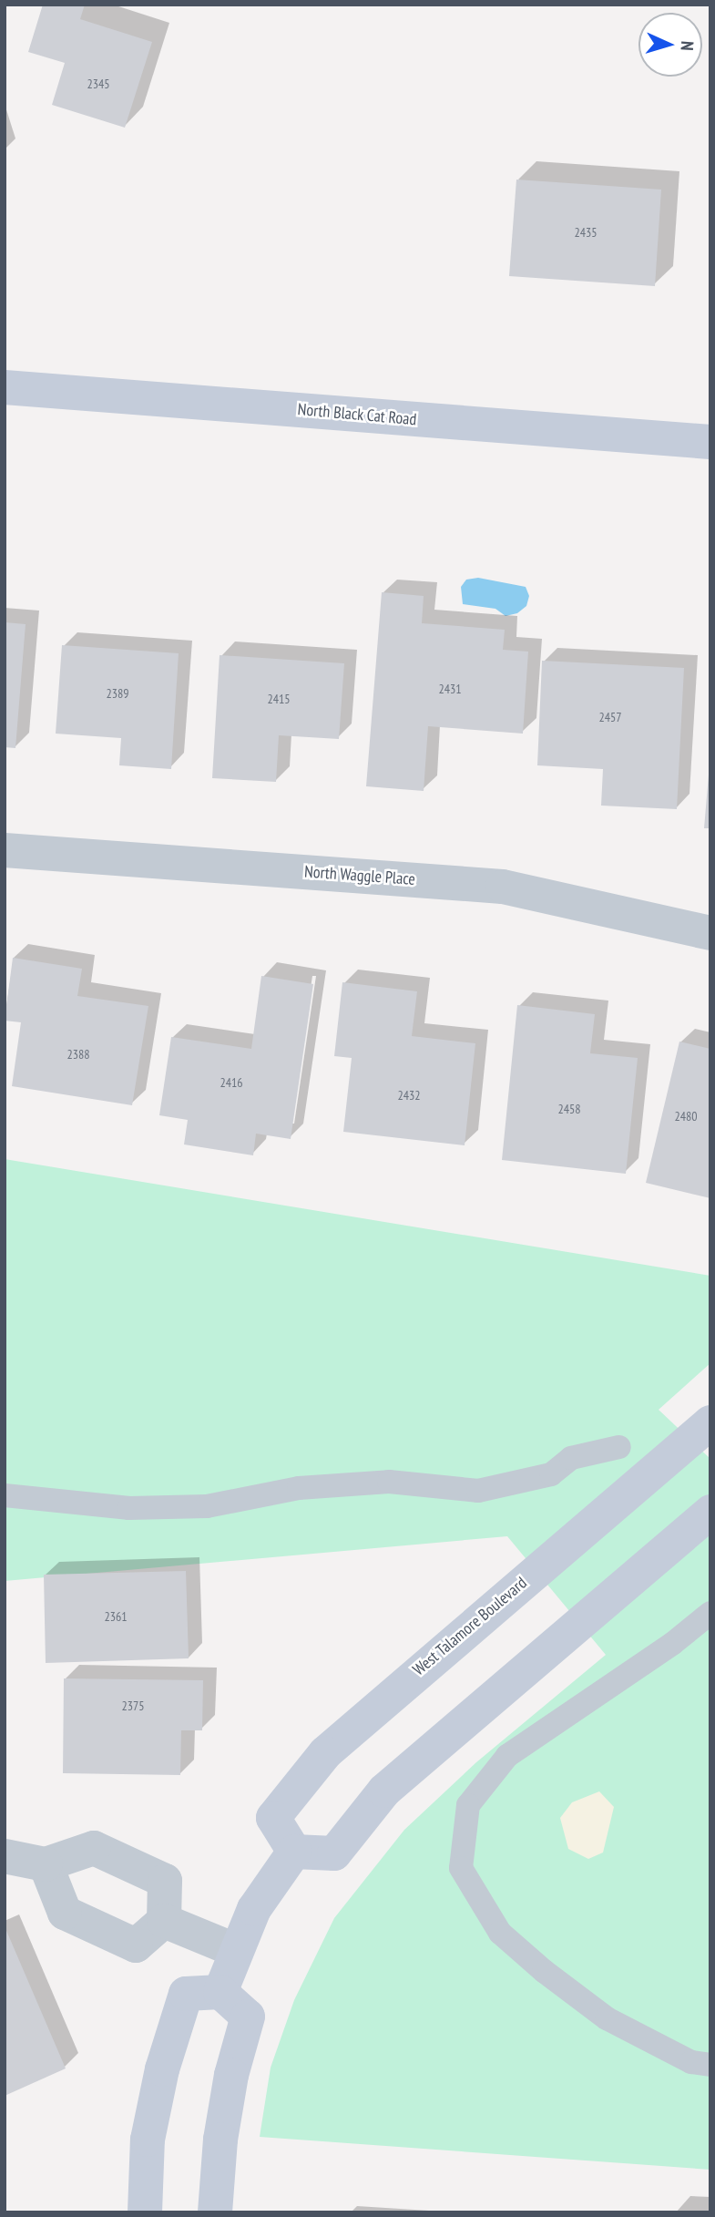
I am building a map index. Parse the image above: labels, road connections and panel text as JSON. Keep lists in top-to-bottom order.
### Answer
{
  "streets": {
    "street": ["North Black Cat Road", "North Waggle Place", "West Talamore Boulevard"]
  },
  "house_numbers": [
    "2345",
    "2435",
    "2431",
    "2389",
    "2415",
    "2457",
    "2388",
    "2416",
    "2432",
    "2458",
    "2480",
    "2361",
    "2375"
  ],
  "north": "right"
}
